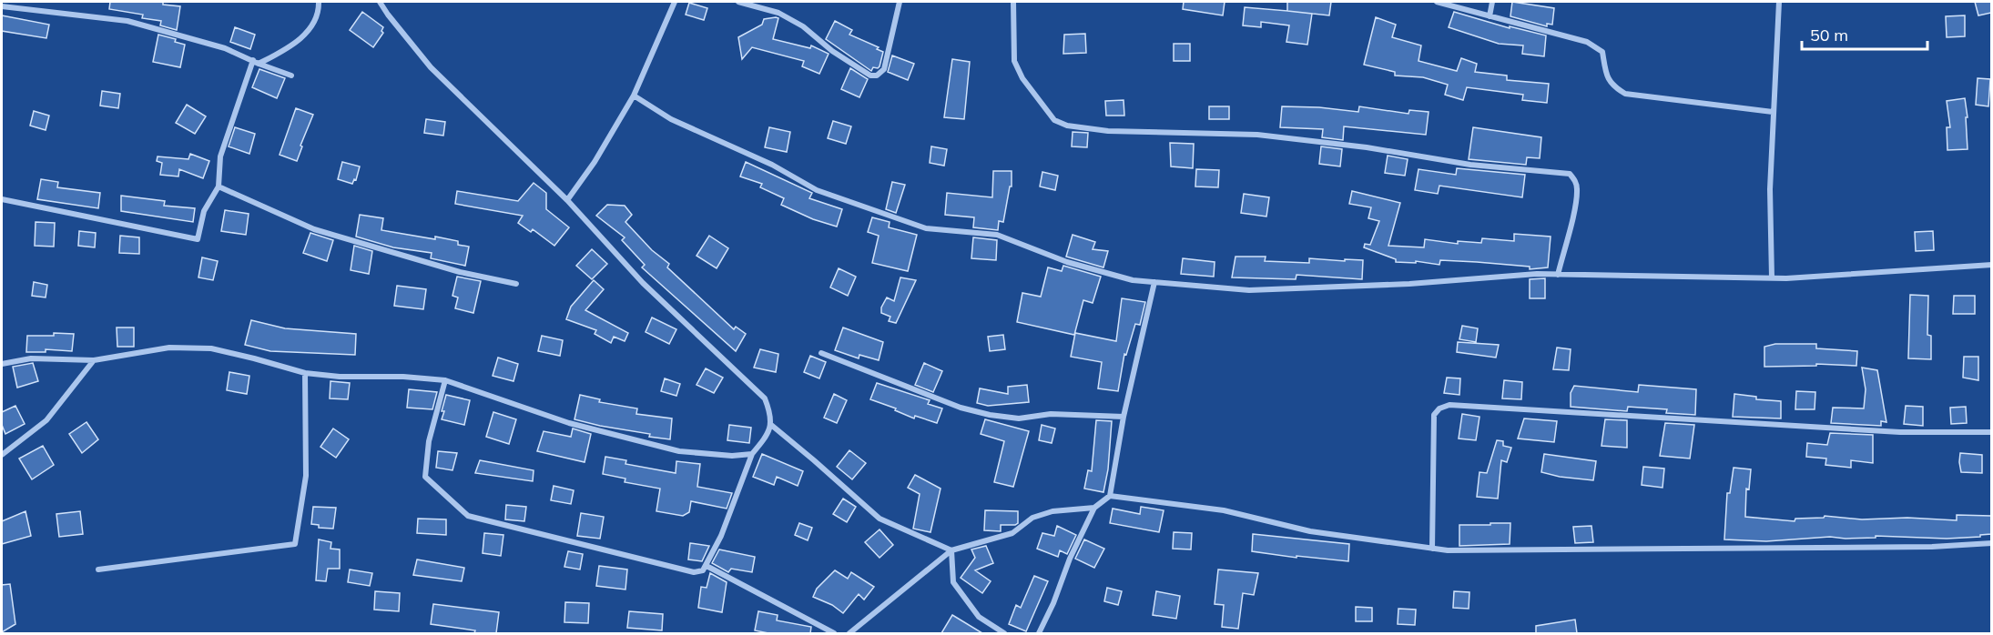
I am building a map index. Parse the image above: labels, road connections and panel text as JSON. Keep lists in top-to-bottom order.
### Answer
{
  "scale_bar": "50 m"
}
